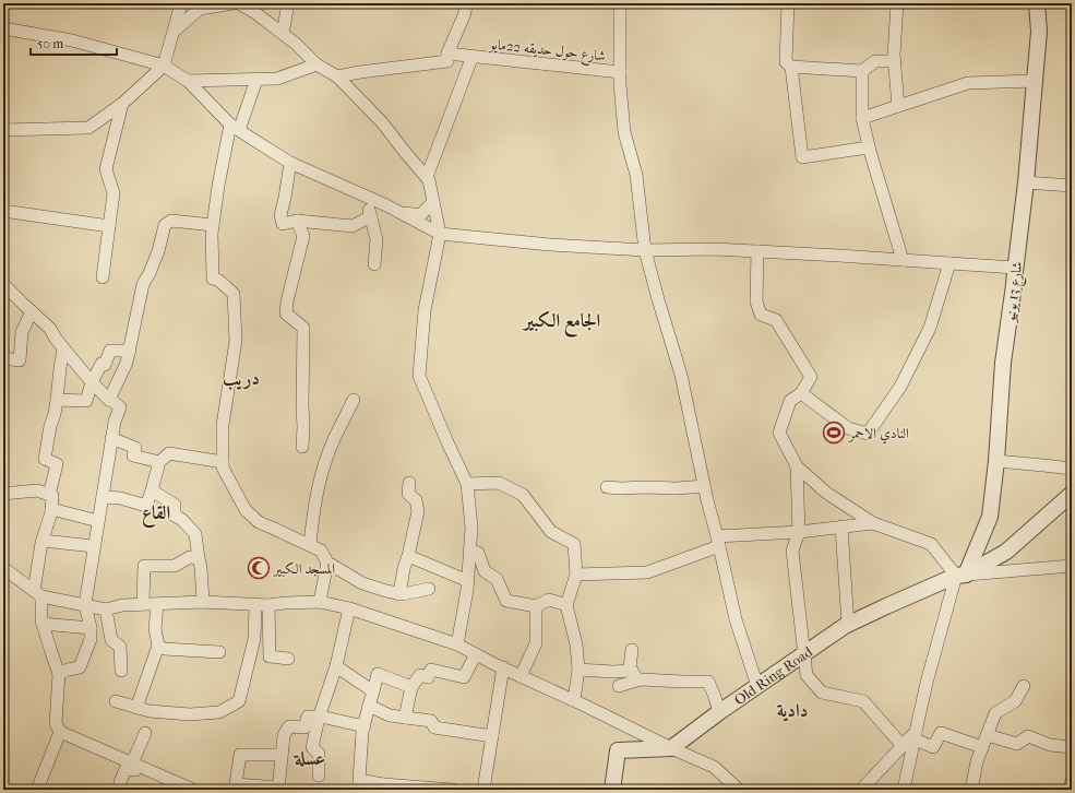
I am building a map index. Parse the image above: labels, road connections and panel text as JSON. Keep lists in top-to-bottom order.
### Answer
{
  "streets": {
    "street": ["شارع حول حديقه 22مايو", "شارع 13 يونيو", "Old Ring Road"]
  },
  "crossings": [
    ["شارع 13 يونيو", "Old Ring Road"]
  ],
  "districts": [
    "الجامع الكبير",
    "دريب",
    "القاع",
    "دادية",
    "عسلة"
  ],
  "places": {
    "sports": ["النادي الاحمر"],
    "mosque": ["المسجد الكبير"]
  },
  "scale_bar": "50 m"
}
